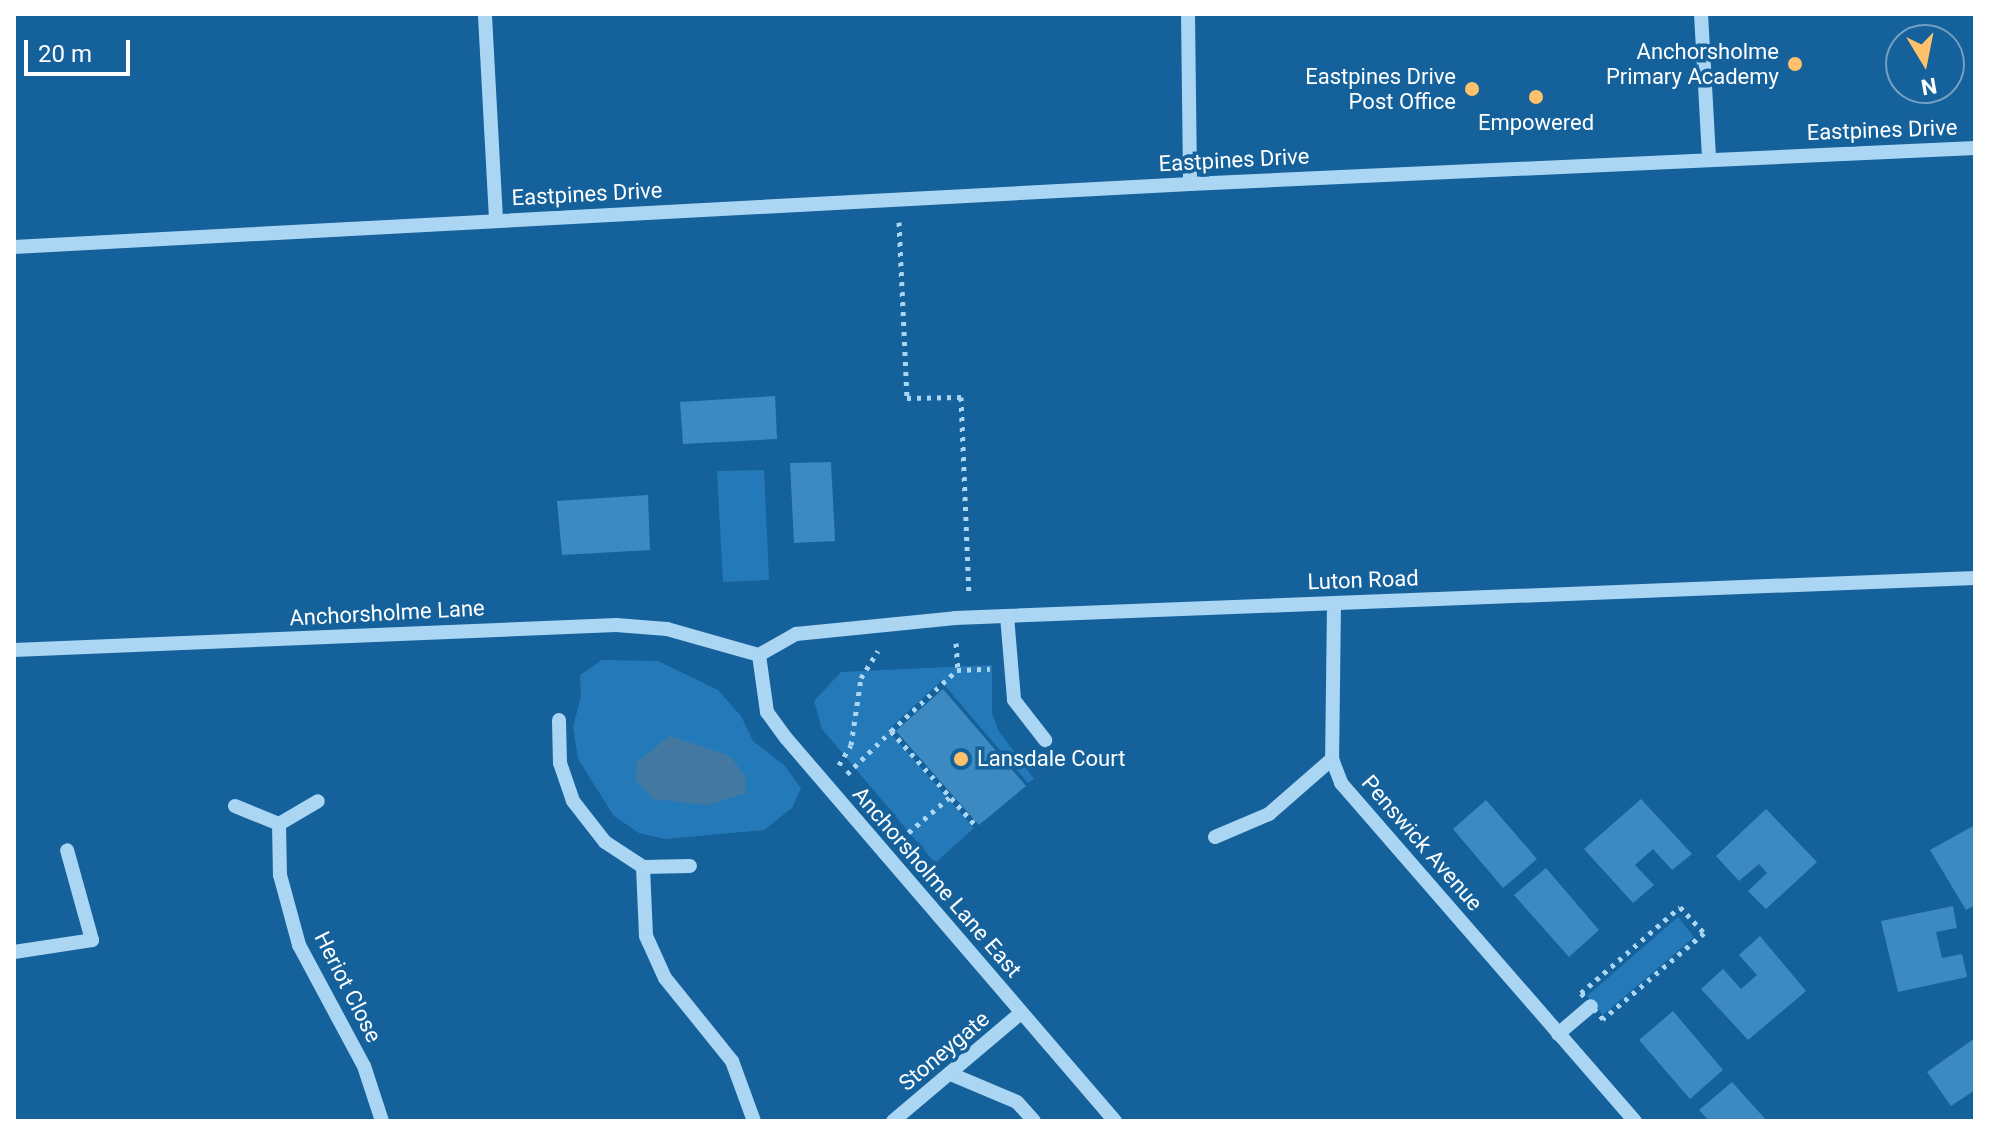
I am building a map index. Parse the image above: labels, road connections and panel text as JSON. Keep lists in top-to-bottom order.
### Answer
{
  "streets": {
    "street": [
      "Eastpines Drive",
      "Luton Road",
      "Anchorsholme Lane",
      "Penswick Avenue",
      "Anchorsholme Lane East",
      "Heriot Close",
      "Stoneygate"
    ]
  },
  "crossings": [
    ["Luton Road", "Anchorsholme Lane"],
    ["Luton Road", "Penswick Avenue"],
    ["Luton Road", "Anchorsholme Lane East"],
    ["Anchorsholme Lane", "Anchorsholme Lane East"],
    ["Anchorsholme Lane East", "Stoneygate"]
  ],
  "places": [
    "Anchorsholme Primary Academy",
    "Eastpines Drive Post Office",
    "Empowered",
    "Lansdale Court"
  ],
  "scale_bar": "20 m",
  "north": "bottom"
}
